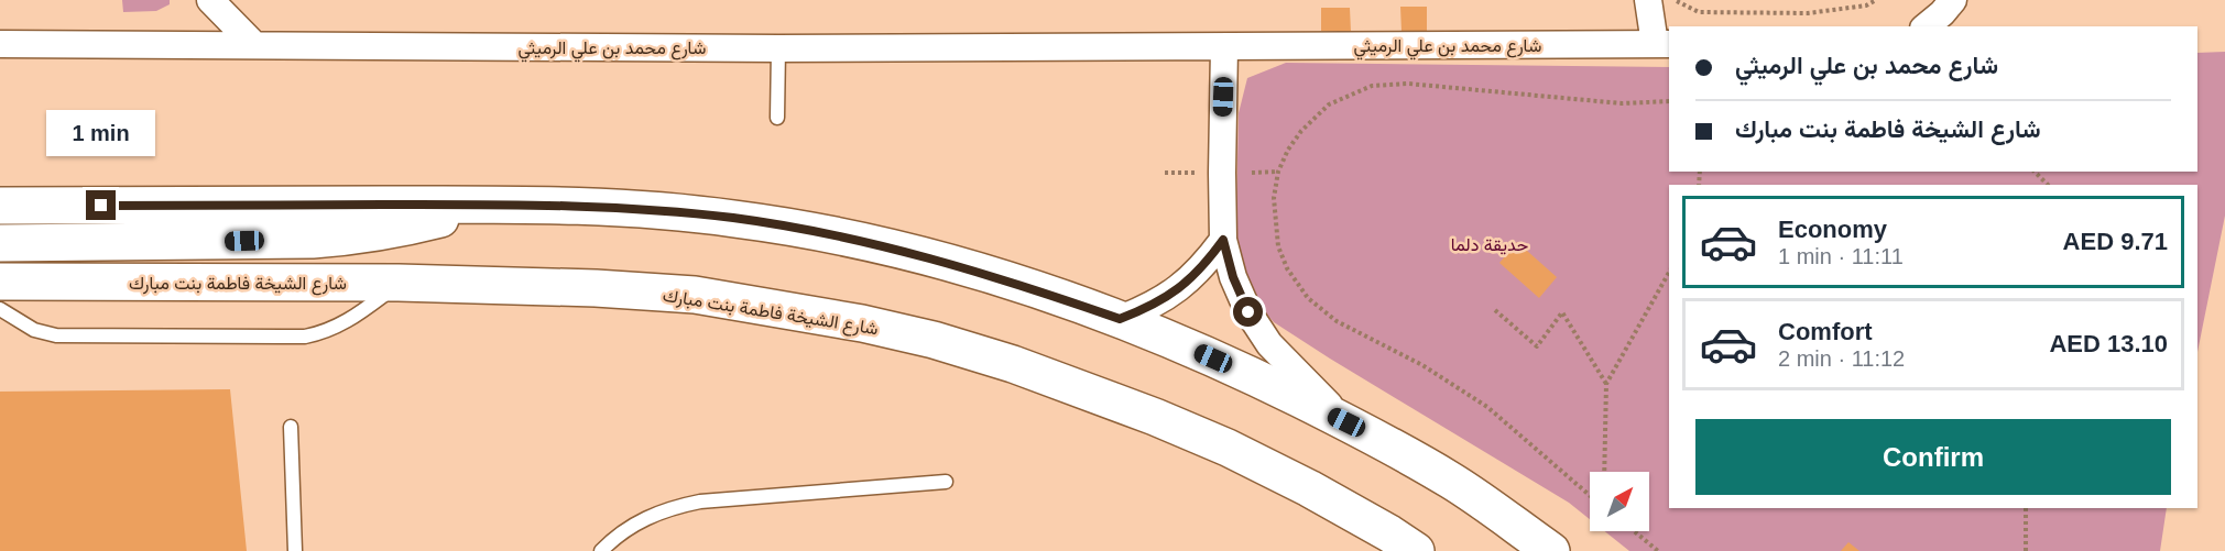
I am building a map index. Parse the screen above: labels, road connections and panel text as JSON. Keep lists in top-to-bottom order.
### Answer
{
  "streets": {
    "main road": ["شارع الشيخة فاطمة بنت مبارك"],
    "street": ["شارع محمد بن علي الرميثي"]
  },
  "parks": ["حديقة دلما"],
  "north": "top right",
  "page": {
    "banner": ["شارع محمد بن علي الرميثي", "شارع الشيخة فاطمة بنت مبارك"],
    "bubble": "1 min",
    "list": [
      {
        "name": "Economy",
        "note": "1 min · 11:11",
        "value": "AED 9.71"
      },
      {
        "name": "Comfort",
        "note": "2 min · 11:12",
        "value": "AED 13.10"
      }
    ],
    "buttons": "Confirm"
  }
}
